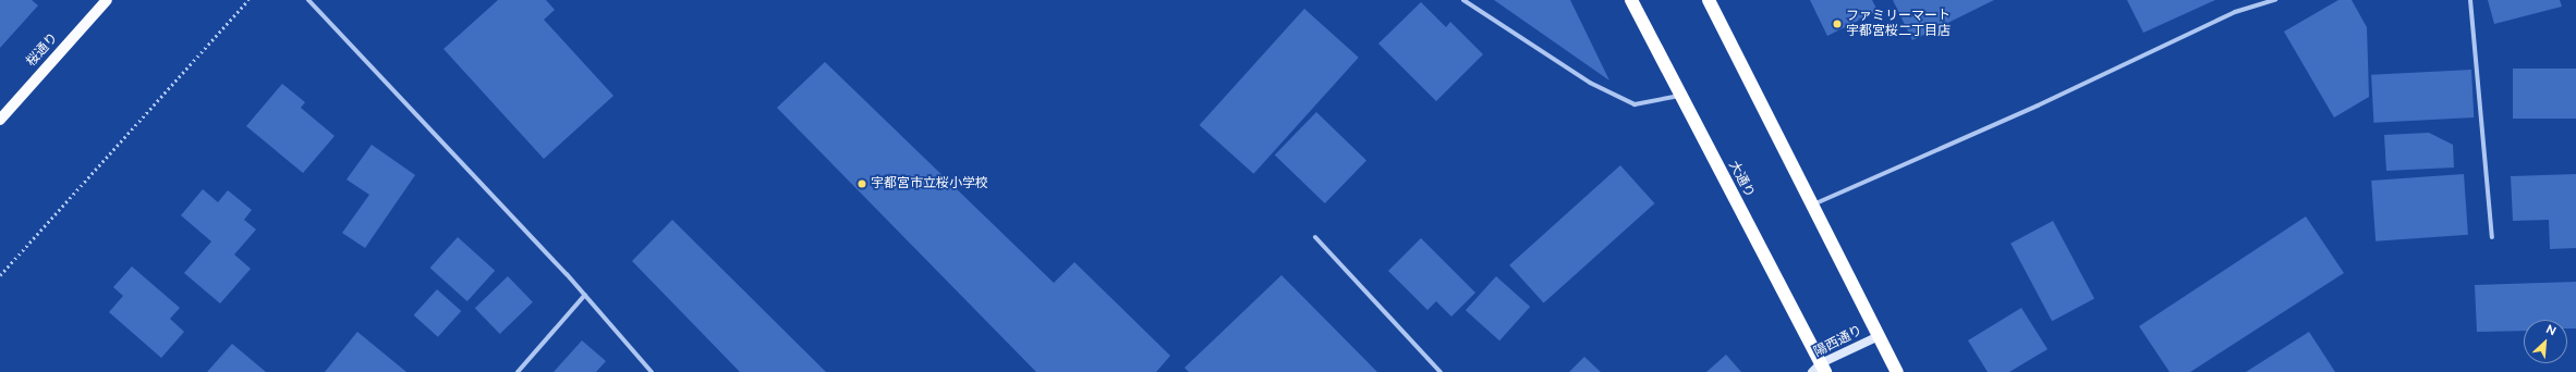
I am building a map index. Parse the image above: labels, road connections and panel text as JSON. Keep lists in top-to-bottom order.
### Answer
{
  "streets": {
    "highway": ["大通り"],
    "main road": ["桜通り"],
    "street": ["陽西通り"]
  },
  "crossings": [
    ["大通り", "陽西通り"]
  ],
  "places": ["ファミリーマート 宇都宮桜二丁目店", "宇都宮市立桜小学校"],
  "north": "top right"
}
